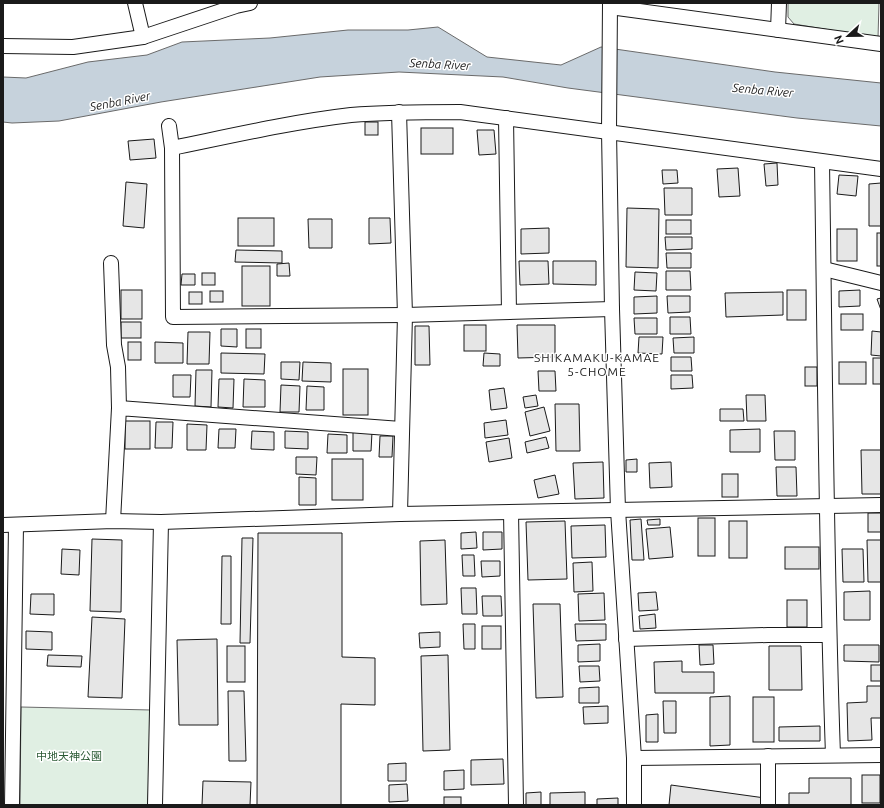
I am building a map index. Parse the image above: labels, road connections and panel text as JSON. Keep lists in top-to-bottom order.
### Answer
{
  "districts": ["SHIKAMAKU-KAMAE 5-CHOME"],
  "water": ["Senba River"],
  "parks": ["中地天神公園"],
  "north": "left"
}
